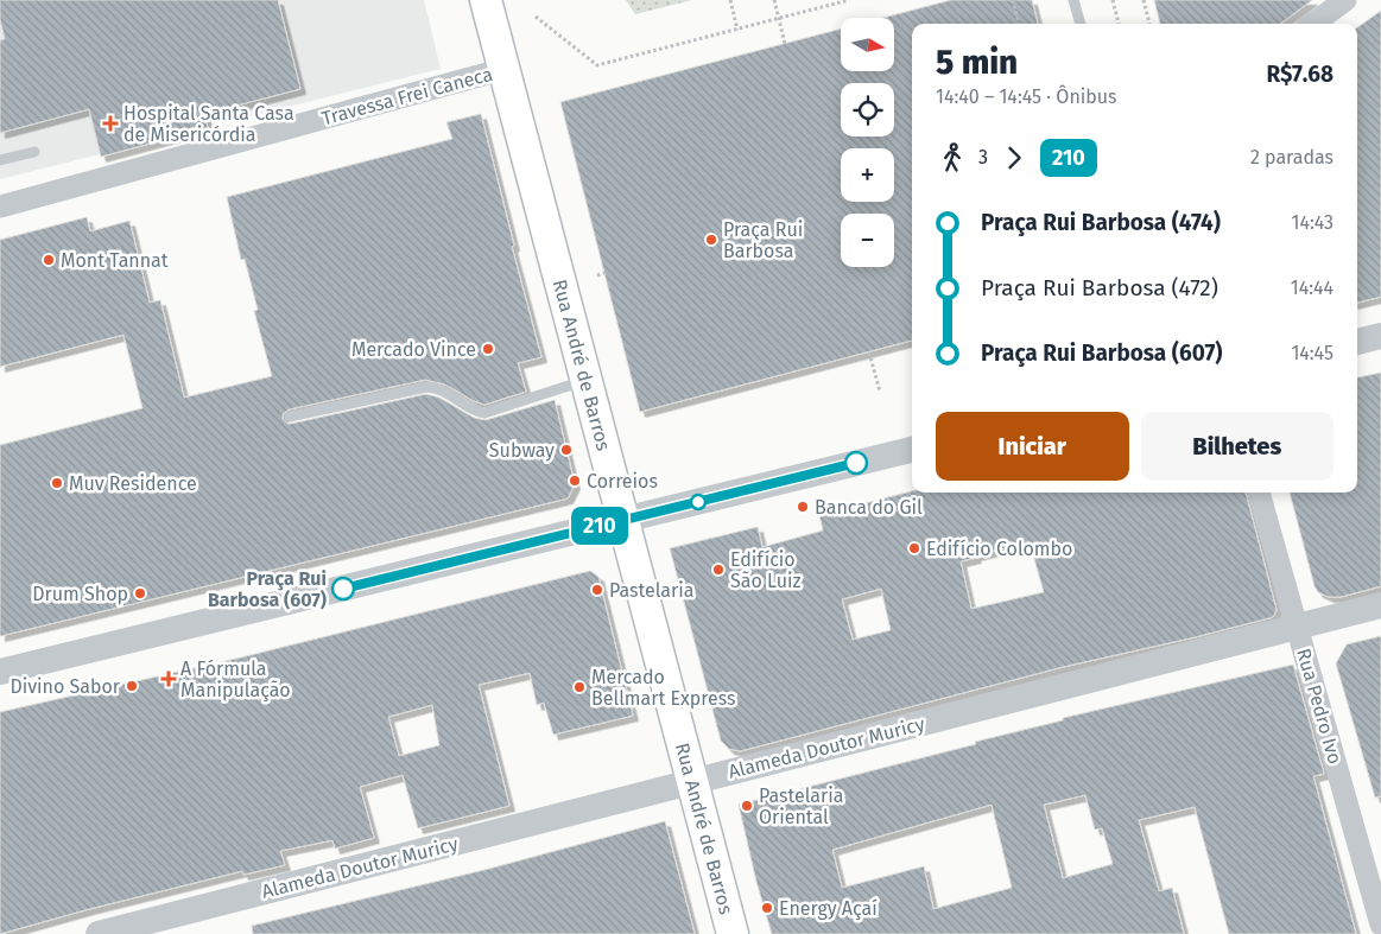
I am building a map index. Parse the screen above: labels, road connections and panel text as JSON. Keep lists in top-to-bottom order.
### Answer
{
  "streets": {
    "main road": ["Rua André de Barros"],
    "street": ["Travessa Frei Caneca", "Rua Pedro Ivo", "Alameda Doutor Muricy"]
  },
  "crossings": [
    ["Travessa Frei Caneca", "Rua André de Barros"],
    ["Rua André de Barros", "Alameda Doutor Muricy"],
    ["Rua Pedro Ivo", "Alameda Doutor Muricy"]
  ],
  "places": {
    "health": ["Hospital Santa Casa de Misericórdia", "A Fórmula Manipulação"],
    "other": [
      "Praça Rui Barbosa",
      "Mont Tannat",
      "Mercado Vince",
      "Subway",
      "Correios",
      "Muv Residence",
      "Banca do Gil",
      "Edifício Colombo",
      "Edifício São Luiz",
      "Praça Rui Barbosa (607)",
      "Pastelaria",
      "Drum Shop",
      "Divino Sabor",
      "Mercado Bellmart Express",
      "Pastelaria Oriental",
      "Energy Açaí"
    ]
  },
  "lines": ["bus line 210"],
  "north": "right",
  "page": {
    "on_map": "210",
    "map_buttons": ["+", "−"],
    "heading": ["5 min", "14:40 – 14:45 · Ônibus", "R$7.68"],
    "legs": ["3", "210", "2 paradas"],
    "list": [
      {
        "name": "Praça Rui Barbosa (474)",
        "value": "14:43"
      },
      {
        "name": "Praça Rui Barbosa (472)",
        "value": "14:44"
      },
      {
        "name": "Praça Rui Barbosa (607)",
        "value": "14:45"
      }
    ],
    "buttons": ["Iniciar", "Bilhetes"]
  }
}
